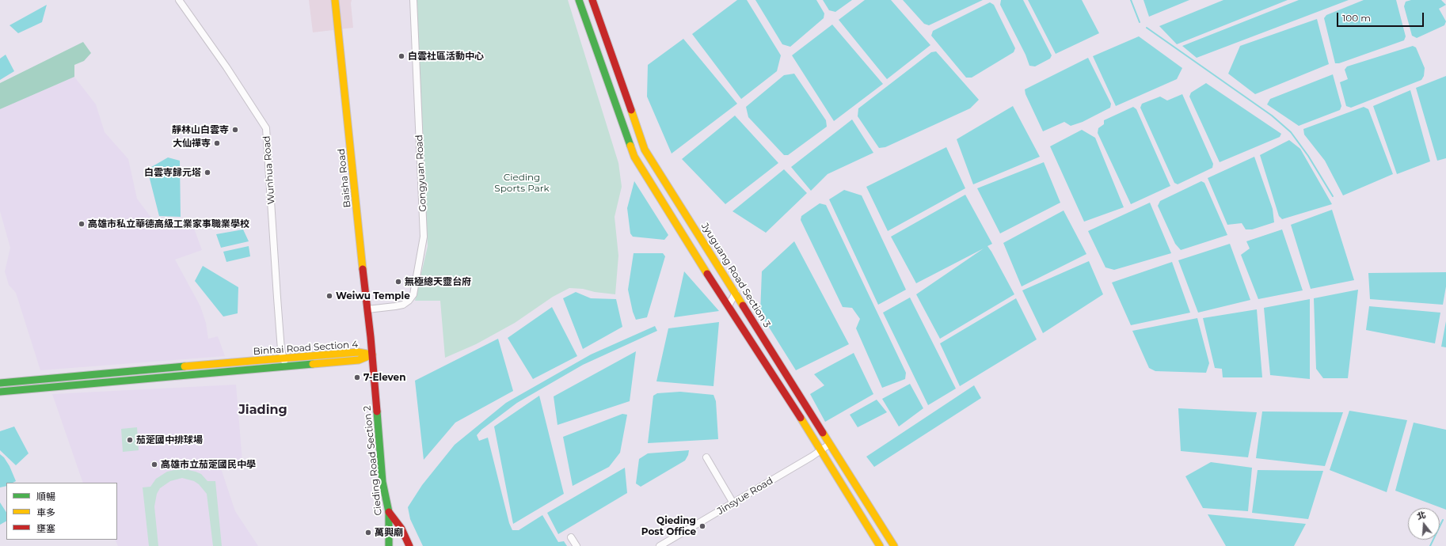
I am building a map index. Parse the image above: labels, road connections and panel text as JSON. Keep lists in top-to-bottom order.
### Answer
{
  "streets": {
    "street": [
      "Wunhua Road",
      "Gongyuan Road",
      "Baisha Road",
      "Jyuguang Road Section 3",
      "Binhai Road Section 4",
      "Cieding Road Section 2",
      "Jinsyue Road"
    ]
  },
  "crossings": [
    ["Wunhua Road", "Binhai Road Section 4"],
    ["Gongyuan Road", "Baisha Road"],
    ["Baisha Road", "Binhai Road Section 4"],
    ["Baisha Road", "Cieding Road Section 2"],
    ["Jyuguang Road Section 3", "Jinsyue Road"],
    ["Binhai Road Section 4", "Cieding Road Section 2"]
  ],
  "districts": ["Jiading"],
  "parks": ["Cieding Sports Park"],
  "places": [
    "白雲社區活動中心",
    "靜林山白雲寺",
    "大仙禪寺",
    "白雲寺歸元塔",
    "高雄市私立華德高級工業家事職業學校",
    "無極總天靈台府",
    "Weiwu Temple",
    "7-Eleven",
    "茄萣國中排球場",
    "高雄市立茄萣國民中學",
    "Qieding Post Office",
    "萬興廟"
  ],
  "legend": ["順暢", "車多", "壅塞"],
  "scale_bar": "100 m",
  "north": "top"
}
